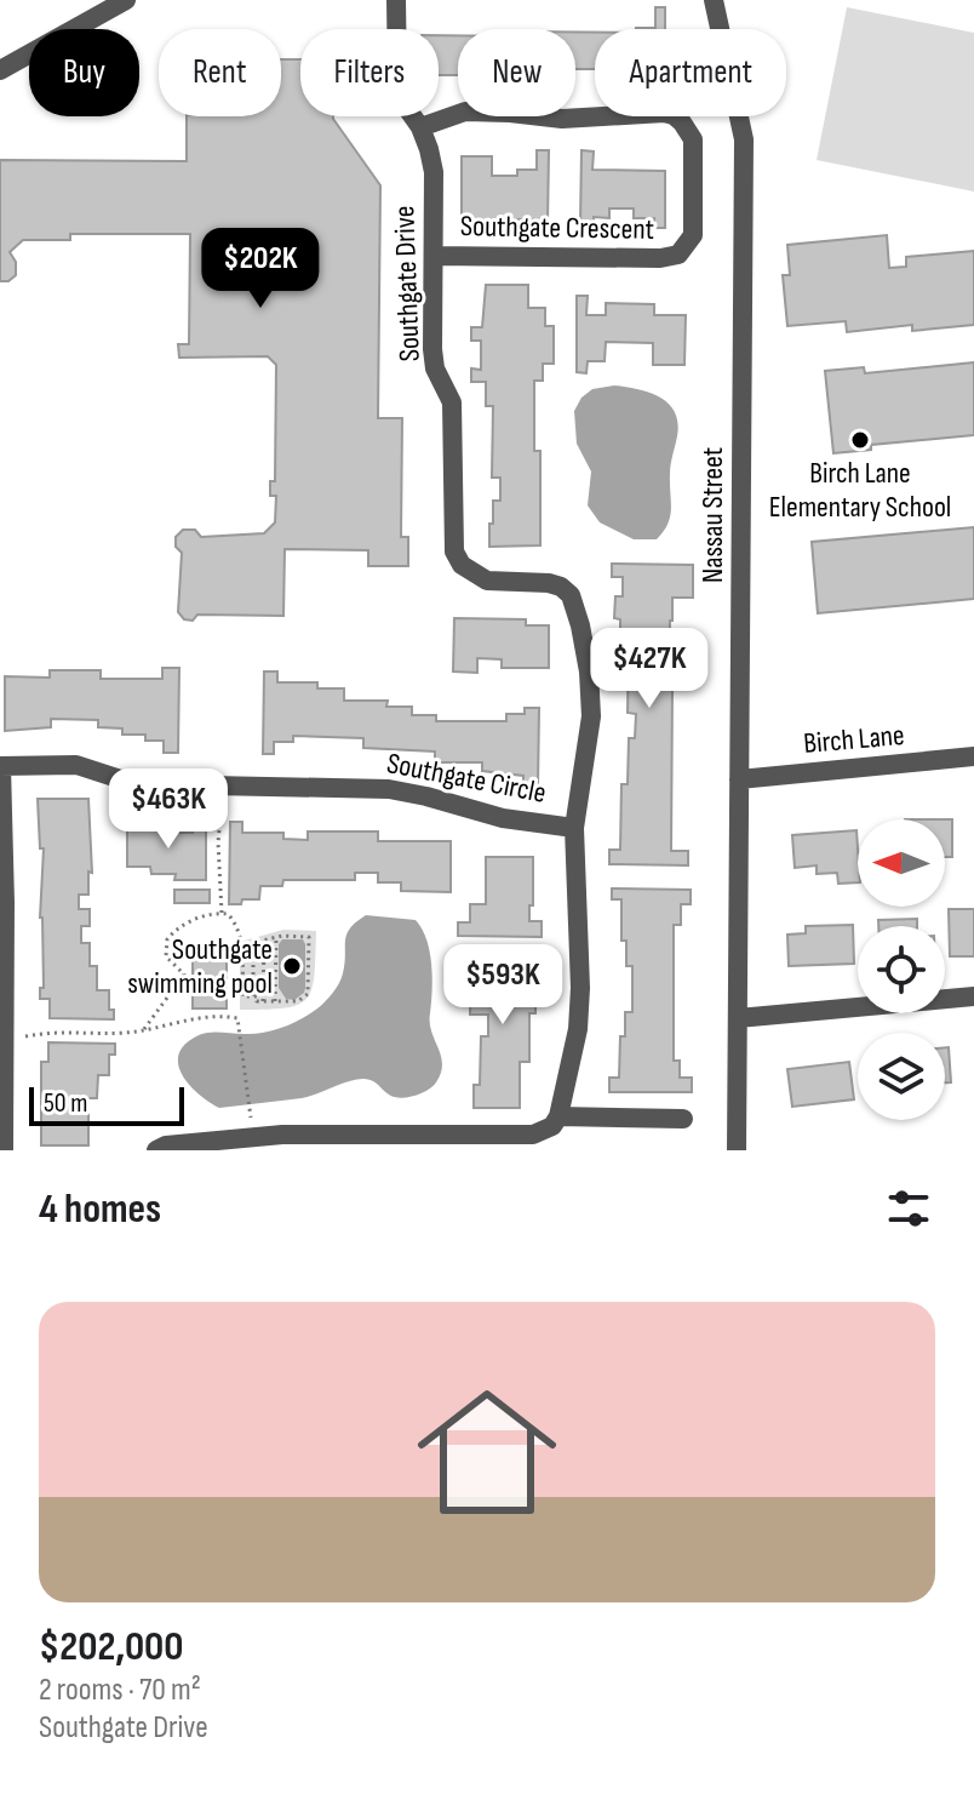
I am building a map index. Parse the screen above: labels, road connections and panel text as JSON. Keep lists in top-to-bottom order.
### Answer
{
  "streets": {
    "street": [
      "Southgate Crescent",
      "Southgate Drive",
      "Nassau Street",
      "Birch Lane",
      "Southgate Circle"
    ]
  },
  "crossings": [
    ["Southgate Crescent", "Southgate Drive"],
    ["Southgate Drive", "Southgate Circle"],
    ["Nassau Street", "Birch Lane"]
  ],
  "places": ["Birch Lane Elementary School", "Southgate swimming pool"],
  "scale_bar": "50 m",
  "north": "left",
  "page": {
    "chip": [
      "Buy",
      "Rent",
      "Filters",
      "New",
      "Apartment"
    ],
    "price": [
      "$202K",
      "$427K",
      "$463K",
      "$593K"
    ],
    "scale": "50 m",
    "heading": "4 homes",
    "list": [
      {
        "name": "$202,000",
        "note": "2 rooms · 70 m² · Southgate Drive"
      }
    ]
  }
}
